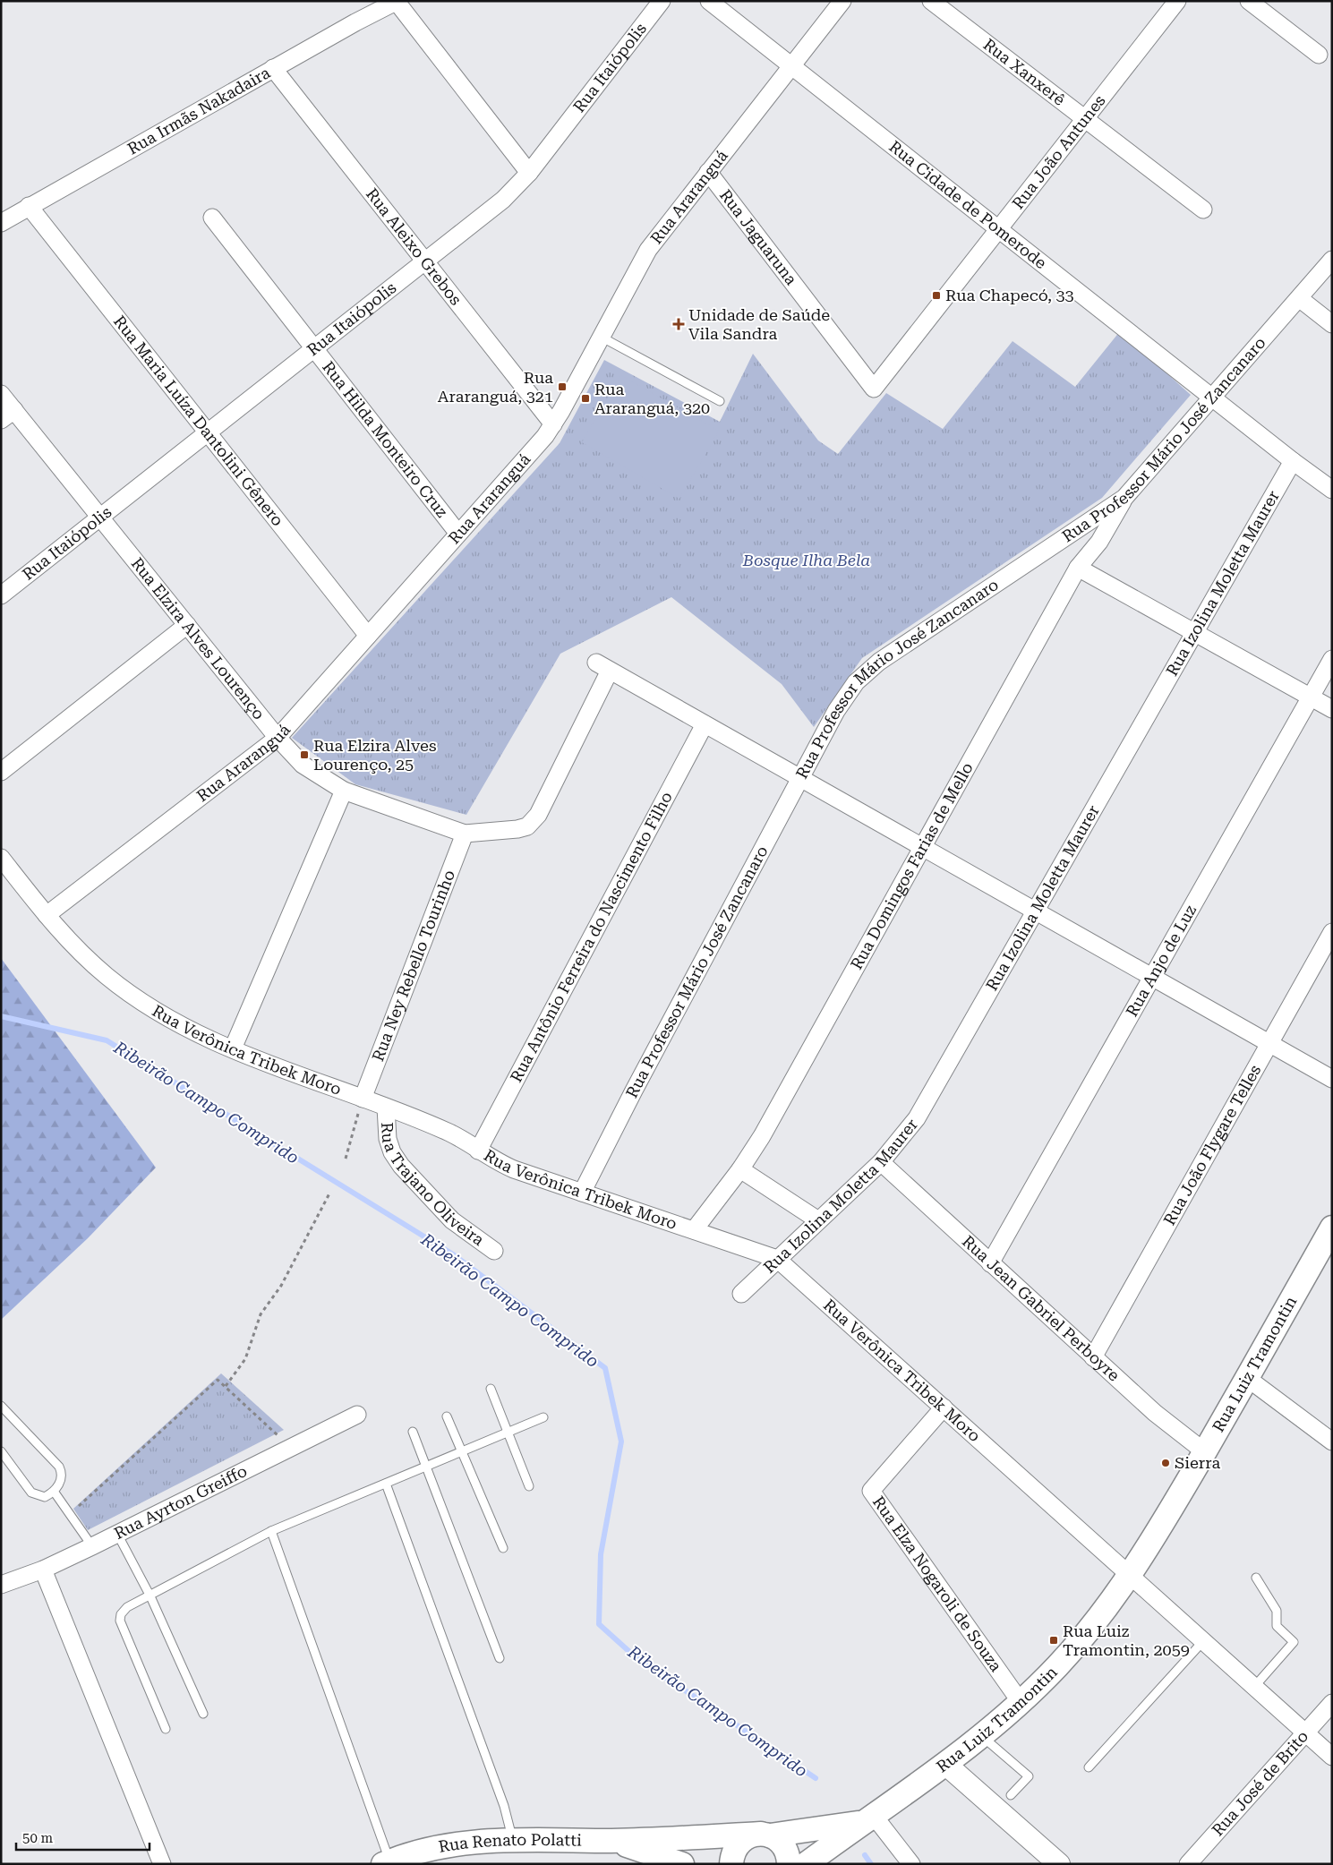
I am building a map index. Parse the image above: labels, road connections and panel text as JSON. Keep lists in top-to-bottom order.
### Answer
{
  "streets": {
    "main road": ["Rua Luiz Tramontin", "Rua Renato Polatti"],
    "street": [
      "Rua Itaiópolis",
      "Rua Xanxerê",
      "Rua Irmãs Nakadaira",
      "Rua João Antunes",
      "Rua Araranguá",
      "Rua Cidade de Pomerode",
      "Rua Jaguaruna",
      "Rua Aleixo Grebos",
      "Rua Maria Luíza Dantolini Gênero",
      "Rua Professor Mário José Zancanaro",
      "Rua Hilda Monteiro Cruz",
      "Rua Izolina Moletta Maurer",
      "Rua Elzira Alves Lourenço",
      "Rua Domingos Farias de Mello",
      "Rua Antônio Ferreira do Nascimento Filho",
      "Rua Anjo de Luz",
      "Rua Ney Rebello Tourinho",
      "Rua Verônica Tribek Moro",
      "Rua João Flygare Telles",
      "Rua Trajano Oliveira",
      "Rua Jean Gabriel Perboyre",
      "Rua Ayrton Greiffo",
      "Rua Elza Nogaroli de Souza",
      "Rua José de Brito"
    ]
  },
  "crossings": [
    ["Rua Itaiópolis", "Rua Aleixo Grebos"],
    ["Rua Itaiópolis", "Rua Maria Luíza Dantolini Gênero"],
    ["Rua Itaiópolis", "Rua Hilda Monteiro Cruz"],
    ["Rua Itaiópolis", "Rua Elzira Alves Lourenço"],
    ["Rua Xanxerê", "Rua João Antunes"],
    ["Rua Irmãs Nakadaira", "Rua Aleixo Grebos"],
    ["Rua Irmãs Nakadaira", "Rua Maria Luíza Dantolini Gênero"],
    ["Rua João Antunes", "Rua Cidade de Pomerode"],
    ["Rua João Antunes", "Rua Jaguaruna"],
    ["Rua Araranguá", "Rua Cidade de Pomerode"],
    ["Rua Araranguá", "Rua Jaguaruna"],
    ["Rua Araranguá", "Rua Aleixo Grebos"],
    ["Rua Araranguá", "Rua Maria Luíza Dantolini Gênero"],
    ["Rua Araranguá", "Rua Hilda Monteiro Cruz"],
    ["Rua Araranguá", "Rua Elzira Alves Lourenço"],
    ["Rua Araranguá", "Rua Verônica Tribek Moro"],
    ["Rua Cidade de Pomerode", "Rua Professor Mário José Zancanaro"],
    ["Rua Cidade de Pomerode", "Rua Izolina Moletta Maurer"],
    ["Rua Professor Mário José Zancanaro", "Rua Domingos Farias de Mello"],
    ["Rua Professor Mário José Zancanaro", "Rua Verônica Tribek Moro"],
    ["Rua Izolina Moletta Maurer", "Rua Verônica Tribek Moro"],
    ["Rua Izolina Moletta Maurer", "Rua Jean Gabriel Perboyre"],
    ["Rua Elzira Alves Lourenço", "Rua Ney Rebello Tourinho"],
    ["Rua Domingos Farias de Mello", "Rua Verônica Tribek Moro"],
    ["Rua Antônio Ferreira do Nascimento Filho", "Rua Verônica Tribek Moro"],
    ["Rua Anjo de Luz", "Rua Jean Gabriel Perboyre"],
    ["Rua Ney Rebello Tourinho", "Rua Verônica Tribek Moro"],
    ["Rua Verônica Tribek Moro", "Rua Trajano Oliveira"],
    ["Rua Verônica Tribek Moro", "Rua Luiz Tramontin"],
    ["Rua Verônica Tribek Moro", "Rua Elza Nogaroli de Souza"],
    ["Rua Verônica Tribek Moro", "Rua José de Brito"],
    ["Rua João Flygare Telles", "Rua Jean Gabriel Perboyre"],
    ["Rua Jean Gabriel Perboyre", "Rua Luiz Tramontin"],
    ["Rua Luiz Tramontin", "Rua Elza Nogaroli de Souza"],
    ["Rua Luiz Tramontin", "Rua Renato Polatti"]
  ],
  "water": ["Ribeirão Campo Comprido"],
  "parks": ["Bosque Ilha Bela"],
  "places": {
    "transit": [
      "Rua Chapecó, 33",
      "Rua Araranguá, 321",
      "Rua Araranguá, 320",
      "Rua Elzira Alves Lourenço, 25",
      "Rua Luiz Tramontin, 2059"
    ],
    "health": ["Unidade de Saúde Vila Sandra"],
    "other": ["Sierra"]
  },
  "scale_bar": "50 m"
}
